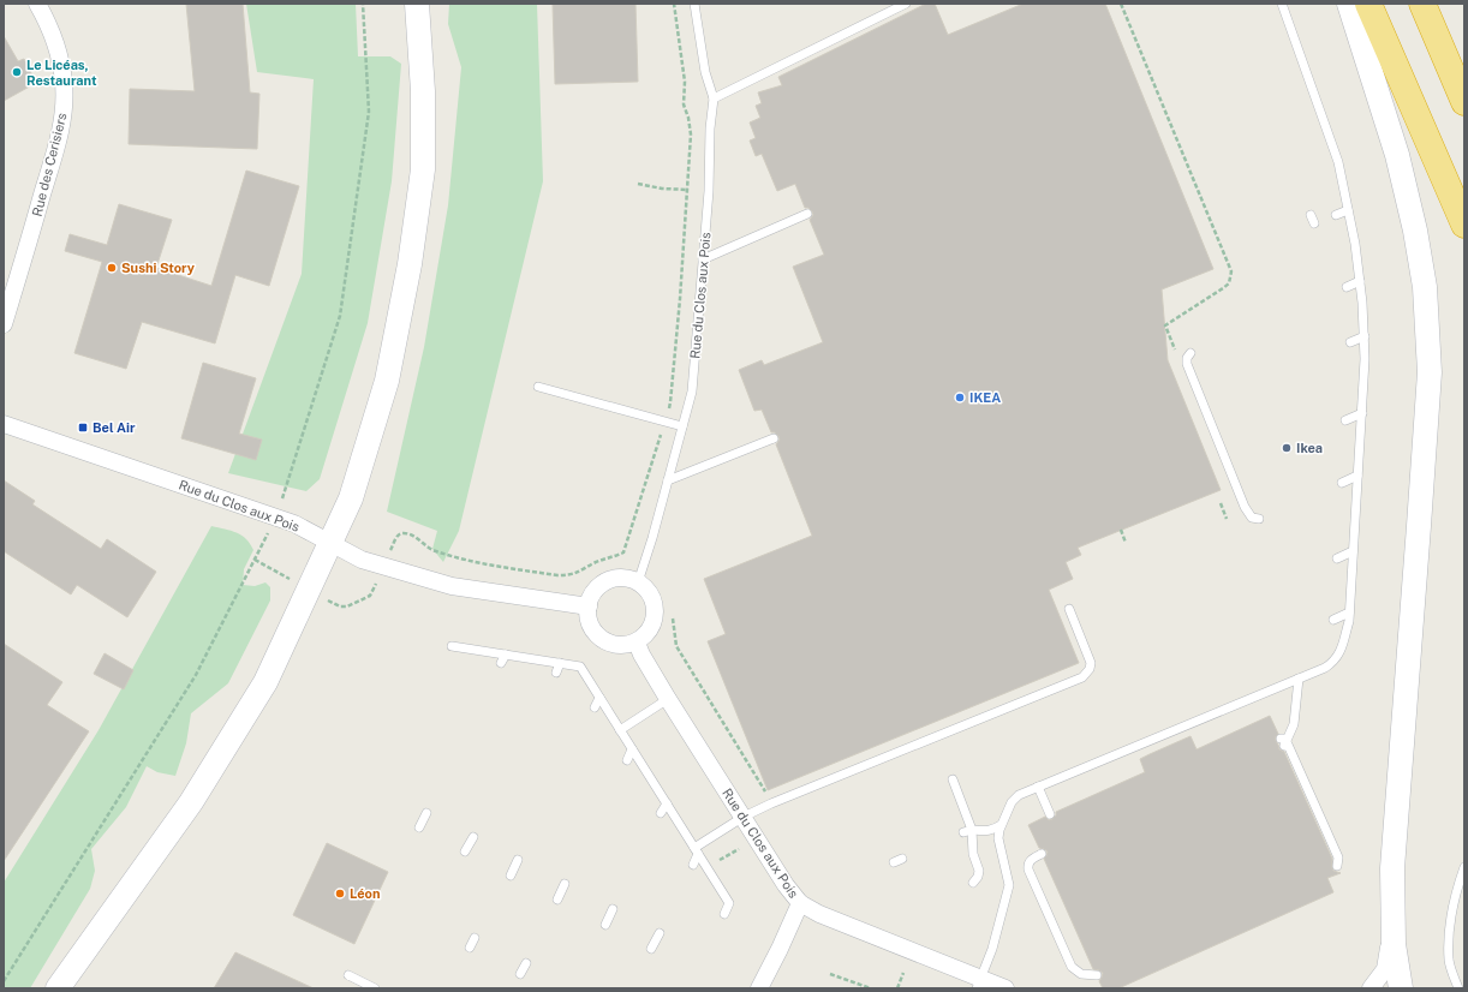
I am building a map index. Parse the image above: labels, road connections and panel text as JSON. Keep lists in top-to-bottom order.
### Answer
{
  "streets": {
    "street": ["Rue des Cerisiers", "Rue du Clos aux Pois"]
  },
  "places": {
    "other": [
      "Le Licéas, Restaurant",
      "Sushi Story",
      "IKEA",
      "Ikea",
      "Léon"
    ],
    "transit": ["Bel Air"]
  }
}
